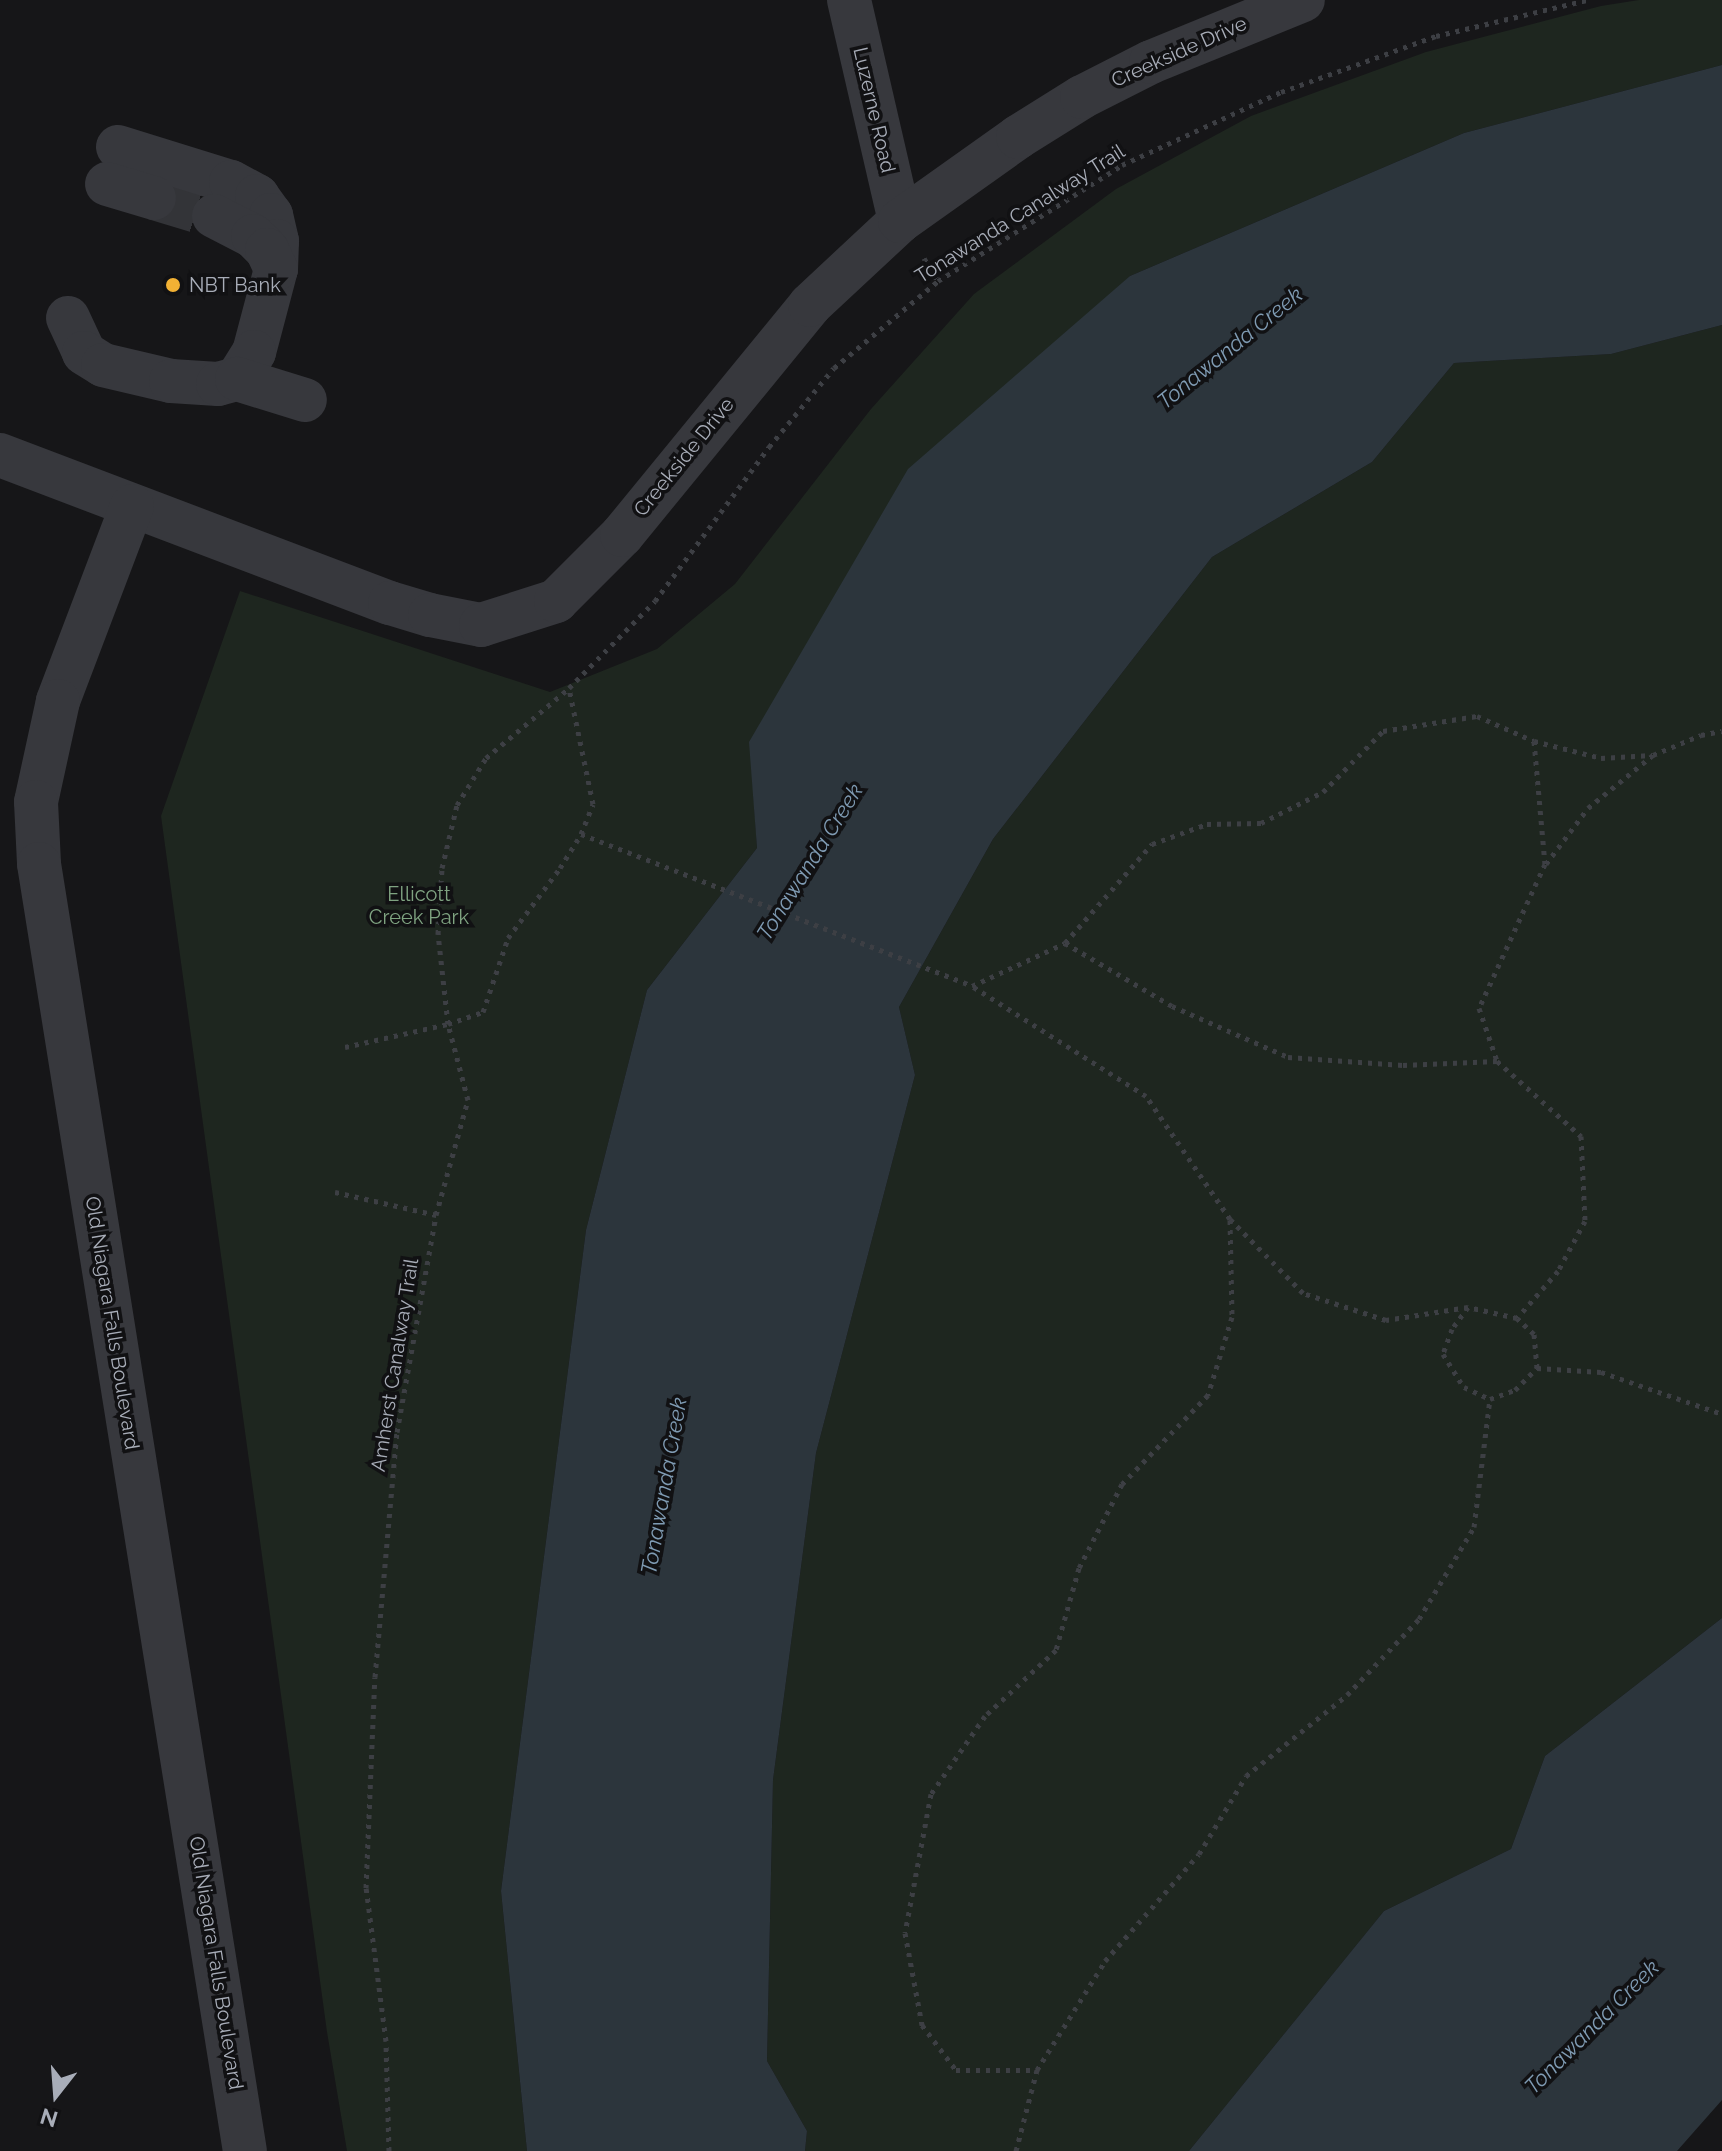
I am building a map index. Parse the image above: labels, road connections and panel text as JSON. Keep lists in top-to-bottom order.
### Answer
{
  "streets": {
    "street": ["Creekside Drive", "Luzerne Road", "Old Niagara Falls Boulevard"],
    "path": ["Tonawanda Canalway Trail", "Amherst Canalway Trail"]
  },
  "crossings": [
    ["Creekside Drive", "Luzerne Road"],
    ["Creekside Drive", "Old Niagara Falls Boulevard"],
    ["Tonawanda Canalway Trail", "Amherst Canalway Trail"]
  ],
  "water": ["Tonawanda Creek"],
  "parks": ["Ellicott Creek Park"],
  "places": ["NBT Bank"],
  "north": "bottom"
}
